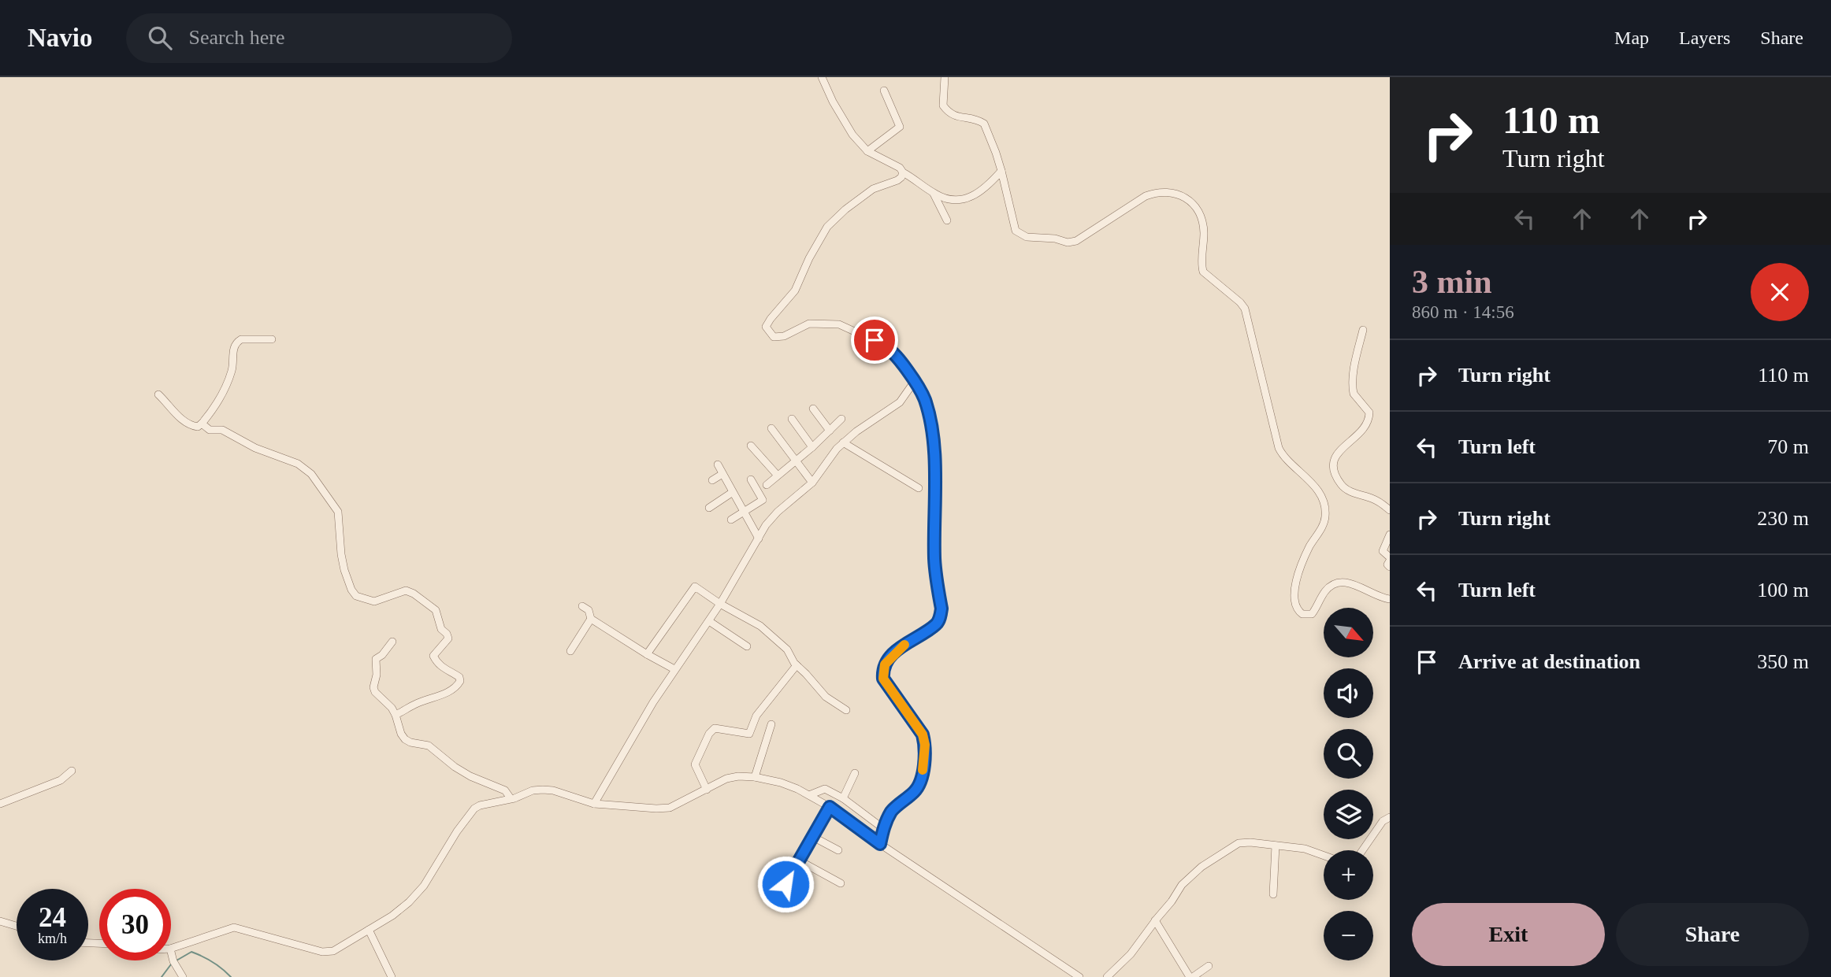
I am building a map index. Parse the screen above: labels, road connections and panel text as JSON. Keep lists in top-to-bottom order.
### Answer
{
  "north": "bottom right",
  "page": {
    "header": "Navio",
    "search": "Search here",
    "nav": ["Map", "Layers", "Share"],
    "turn": ["110 m", "Turn right"],
    "heading": ["3 min", "860 m · 14:56"],
    "list": [
      {
        "name": "Turn right",
        "value": "110 m"
      },
      {
        "name": "Turn left",
        "value": "70 m"
      },
      {
        "name": "Turn right",
        "value": "230 m"
      },
      {
        "name": "Turn left",
        "value": "100 m"
      },
      {
        "name": "Arrive at destination",
        "value": "350 m"
      }
    ],
    "map_buttons": ["+", "−"],
    "speed": "24 km/h",
    "limit": "30",
    "buttons": ["Exit", "Share"]
  }
}
